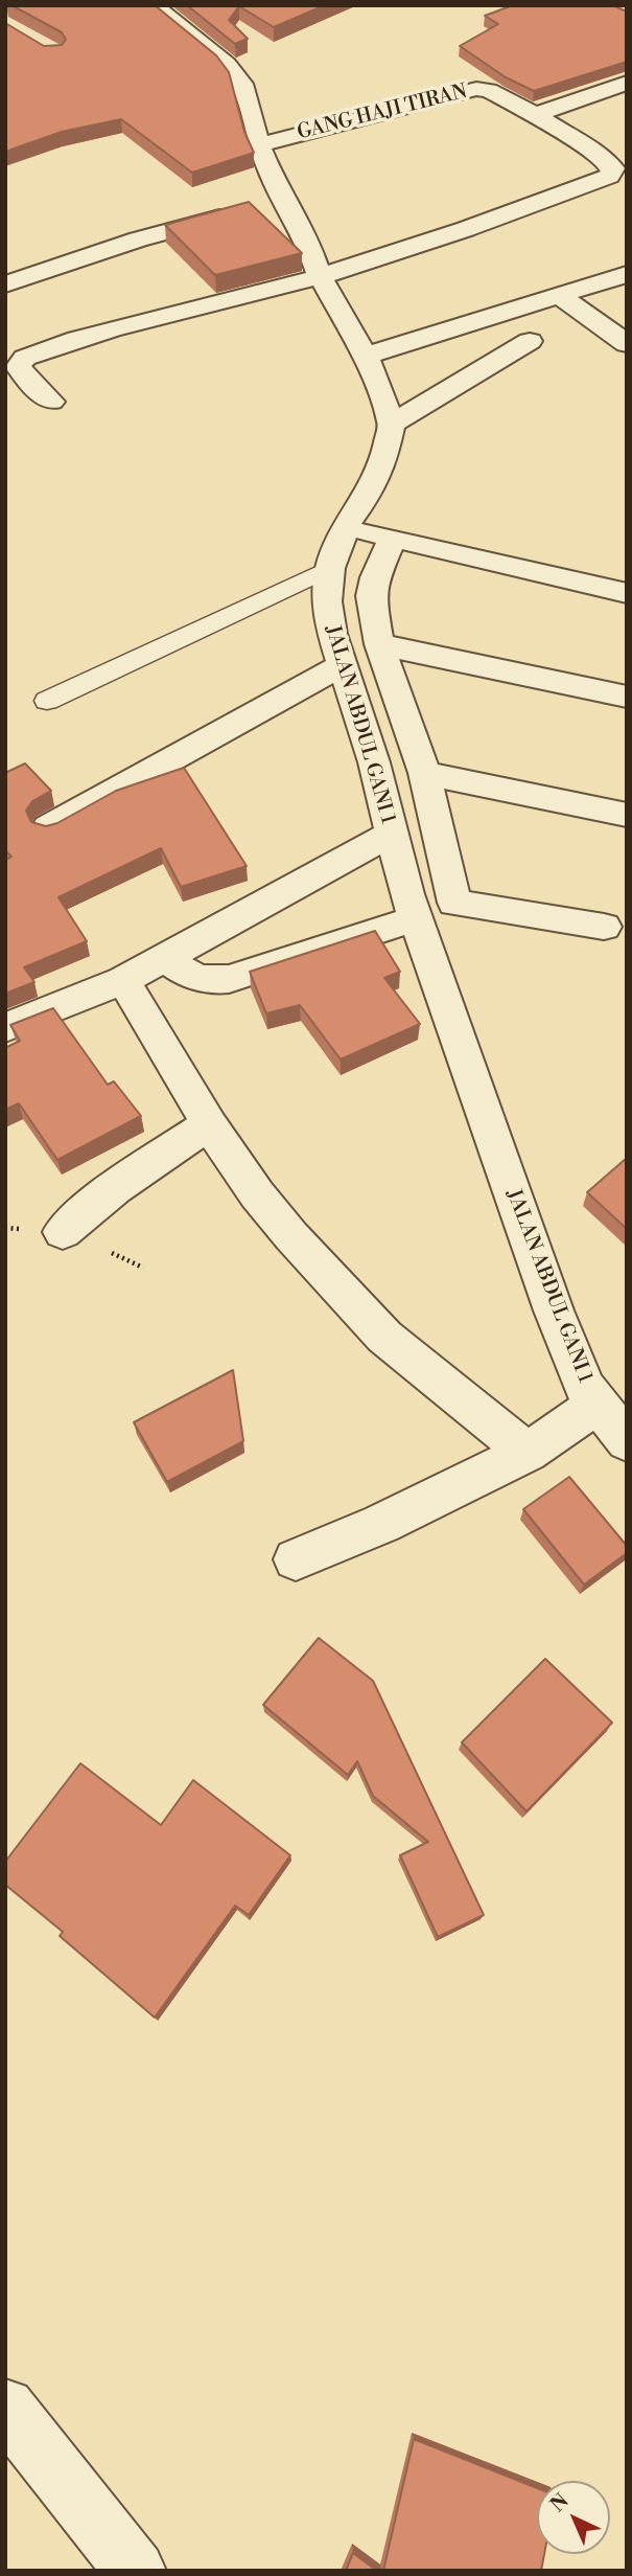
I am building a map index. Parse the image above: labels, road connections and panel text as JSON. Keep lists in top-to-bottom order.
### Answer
{
  "streets": {
    "street": ["GANG HAJI TIRAN", "JALAN ABDUL GANI 1"]
  },
  "north": "top left"
}
